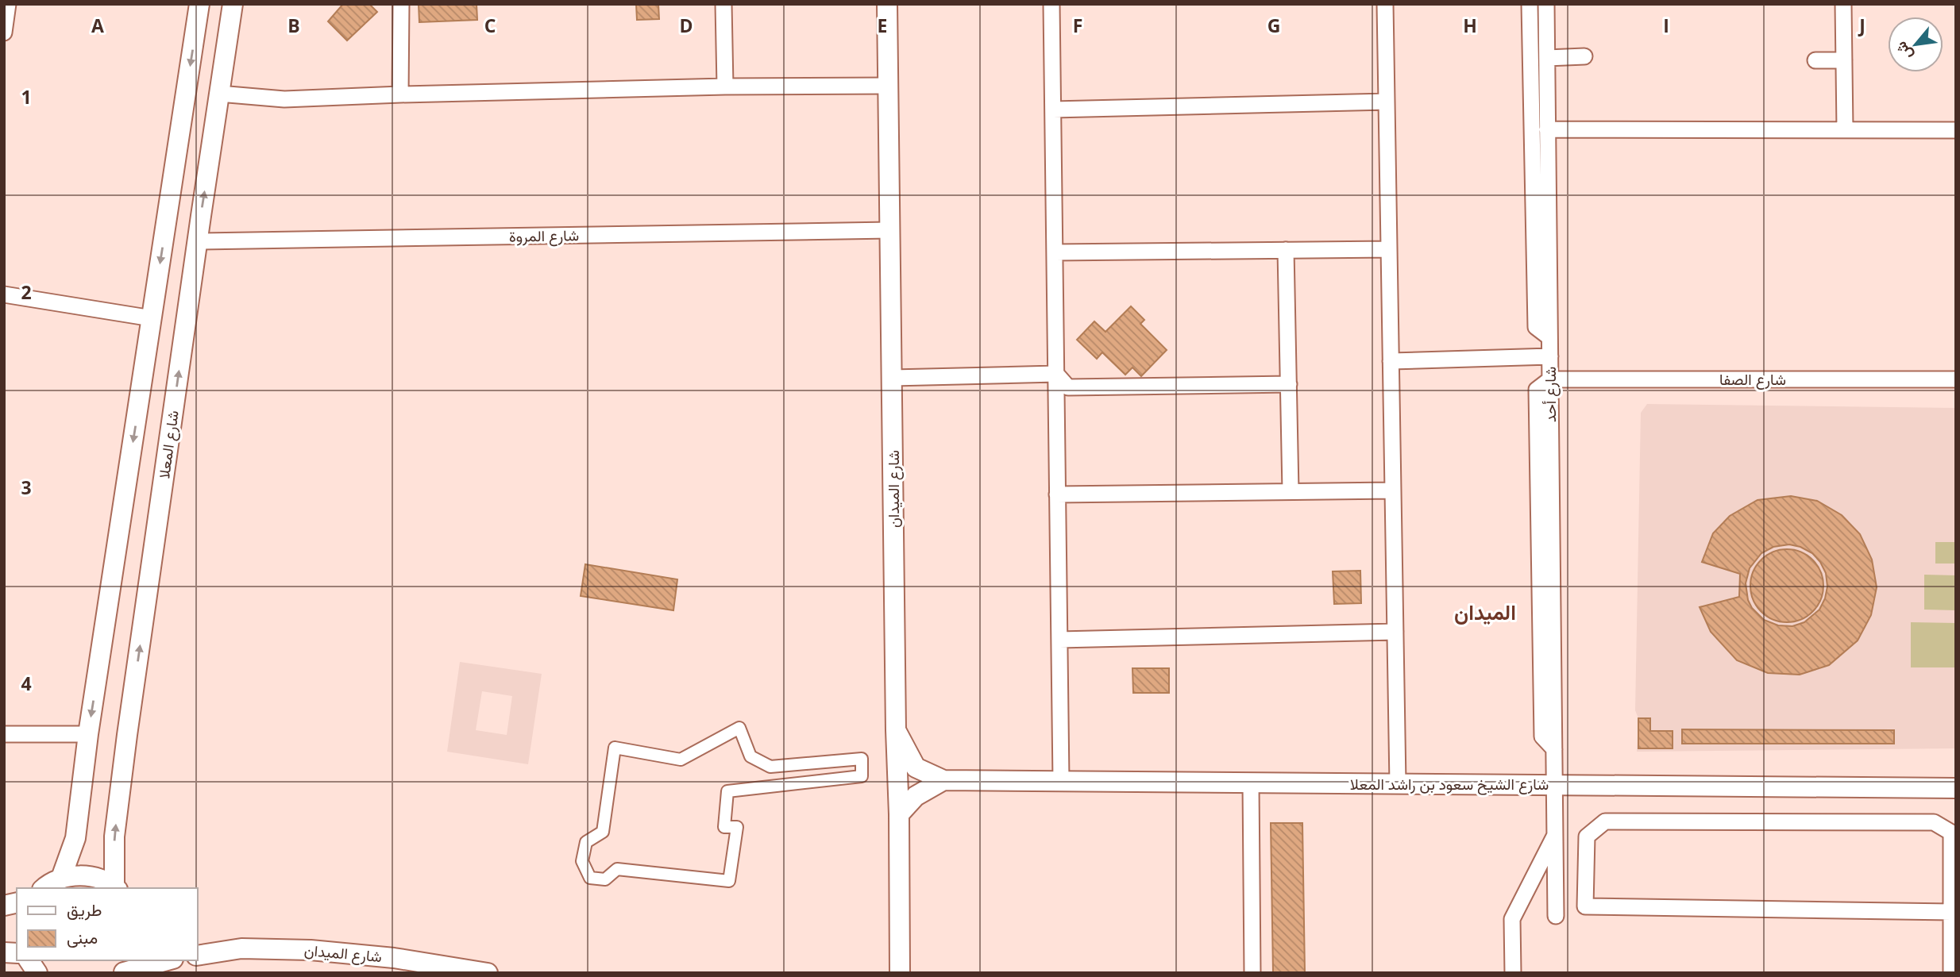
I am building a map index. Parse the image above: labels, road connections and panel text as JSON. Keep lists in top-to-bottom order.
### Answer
{
  "streets": {
    "street": [
      "شارع المروة",
      "شارع الصفا",
      "شارع أحد",
      "شارع المعلا",
      "شارع الميدان",
      "شارع الشيخ سعود بن راشد المعلا"
    ]
  },
  "crossings": [
    ["شارع المروة", "شارع المعلا"],
    ["شارع المروة", "شارع الميدان"],
    ["شارع الصفا", "شارع أحد"],
    ["شارع أحد", "شارع الشيخ سعود بن راشد المعلا"],
    ["شارع الميدان", "شارع الشيخ سعود بن راشد المعلا"]
  ],
  "districts": ["الميدان"],
  "legend": ["طريق", "مبنى"],
  "north": "bottom left",
  "grid": {
    "columns": [
      "A",
      "B",
      "C",
      "D",
      "E",
      "F",
      "G",
      "H",
      "I",
      "J"
    ],
    "rows": [
      "1",
      "2",
      "3",
      "4"
    ]
  }
}
